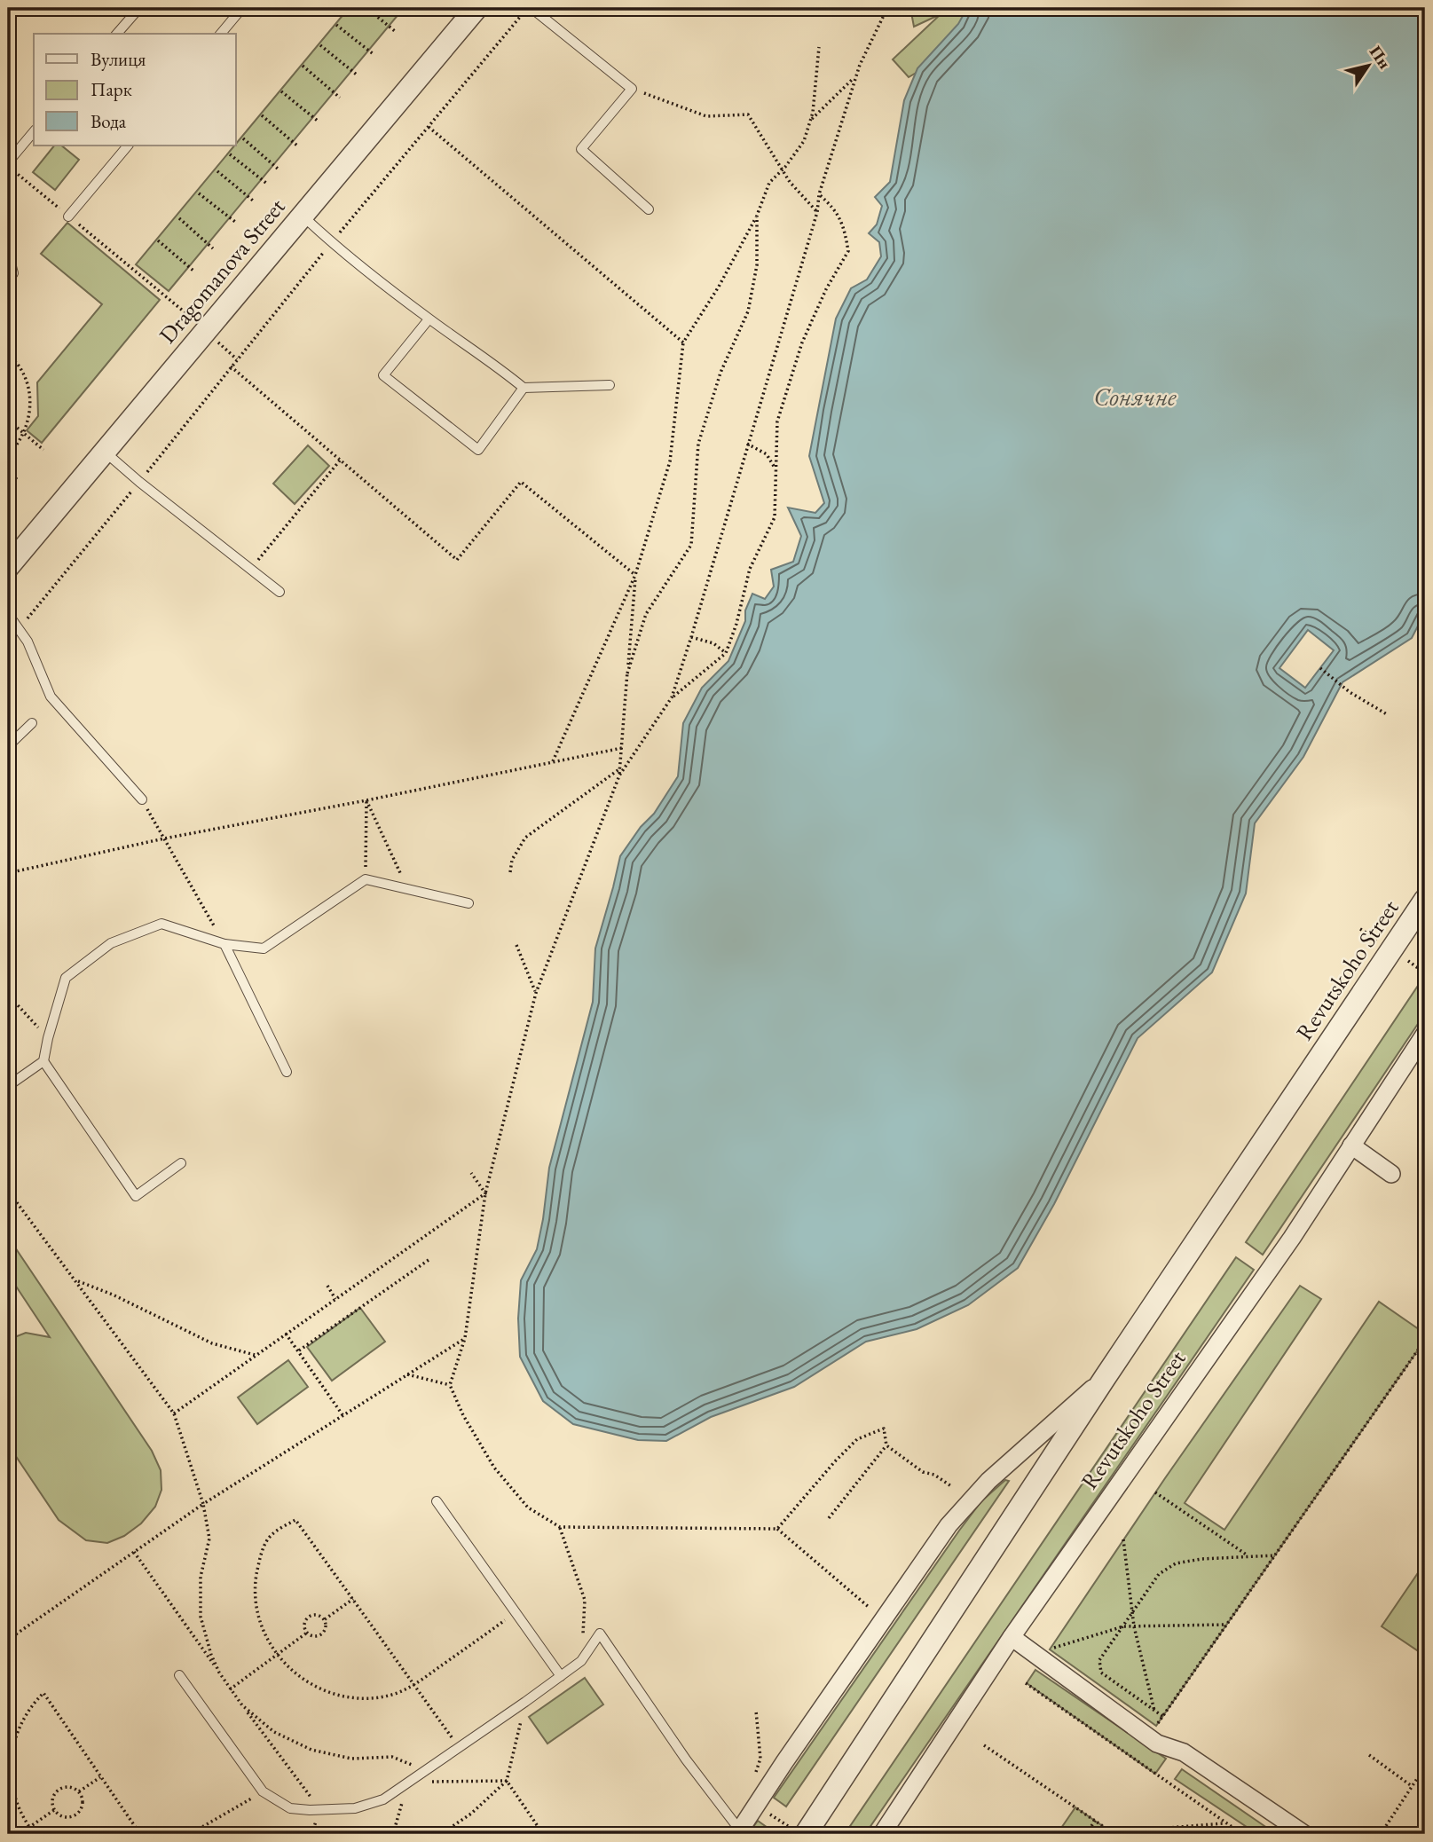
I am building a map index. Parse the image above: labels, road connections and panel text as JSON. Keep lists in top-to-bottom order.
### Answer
{
  "streets": {
    "street": ["Dragomanova Street", "Revutskoho Street"]
  },
  "water": ["Сонячне"],
  "legend": ["Вулиця", "Парк", "Вода"],
  "north": "top right"
}
